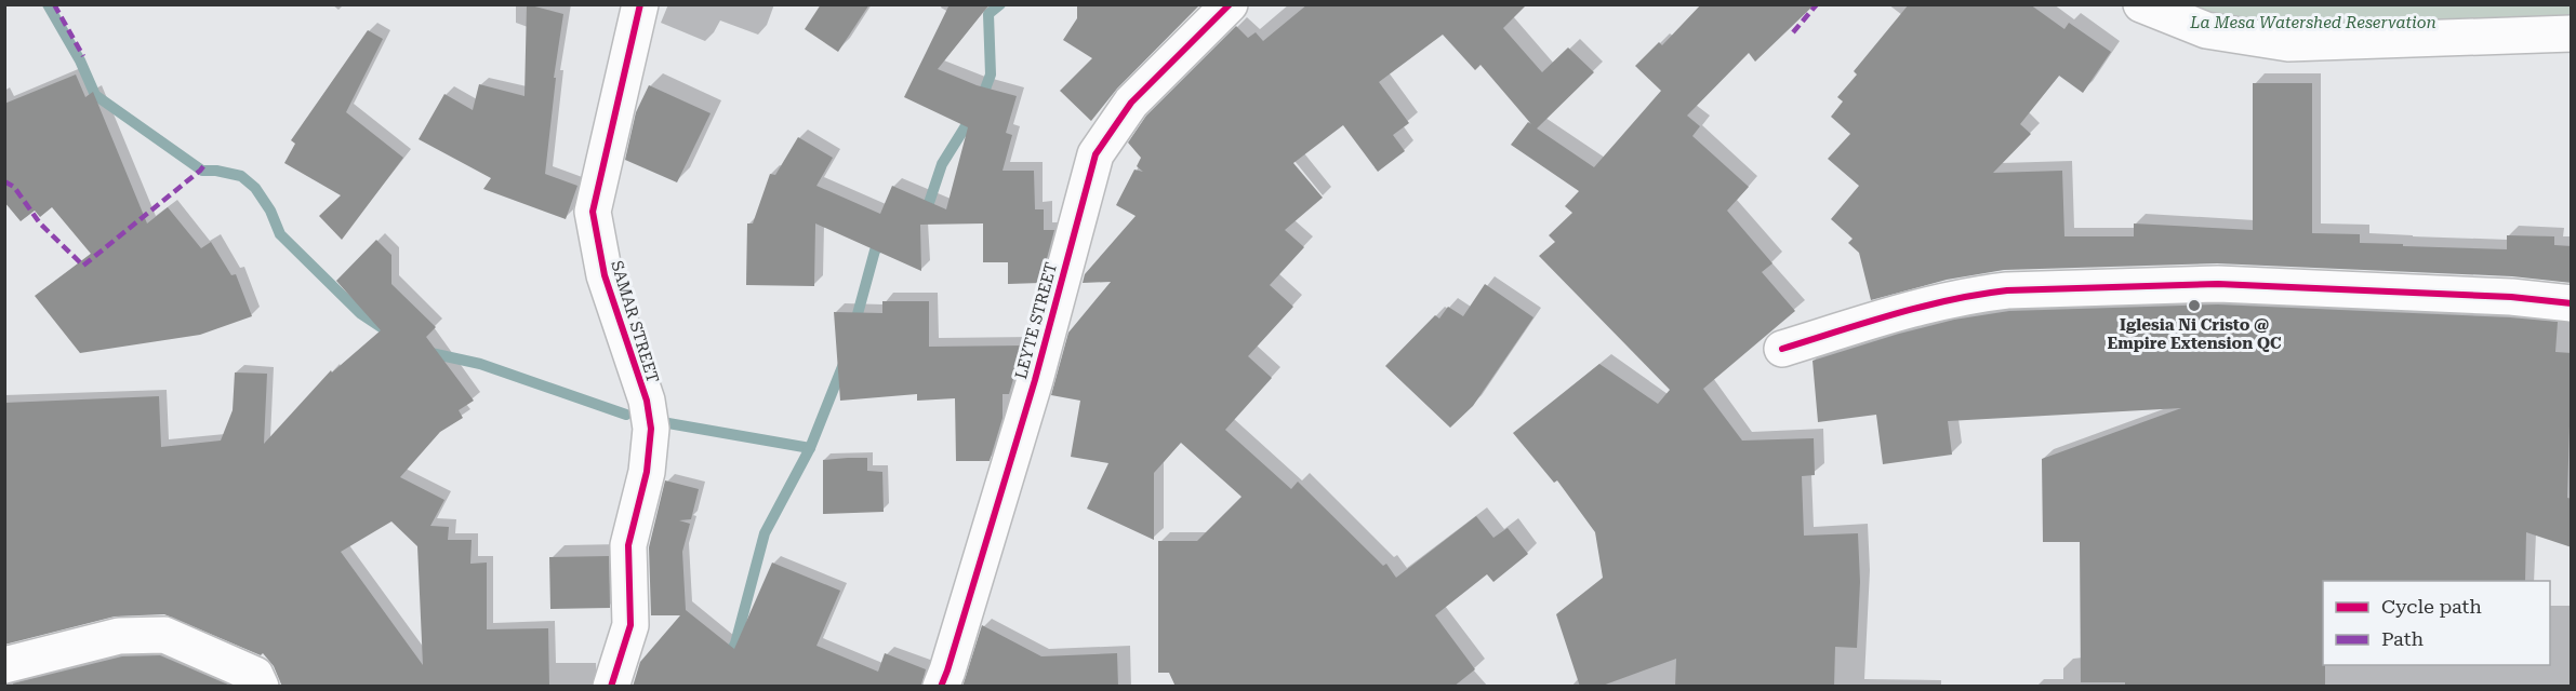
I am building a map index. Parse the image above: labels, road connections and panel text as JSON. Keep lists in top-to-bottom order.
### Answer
{
  "streets": {
    "street": ["LEYTE STREET", "SAMAR STREET"]
  },
  "parks": ["La Mesa Watershed Reservation"],
  "places": ["Iglesia Ni Cristo @ Empire Extension QC"],
  "legend": ["Cycle path", "Path"]
}
